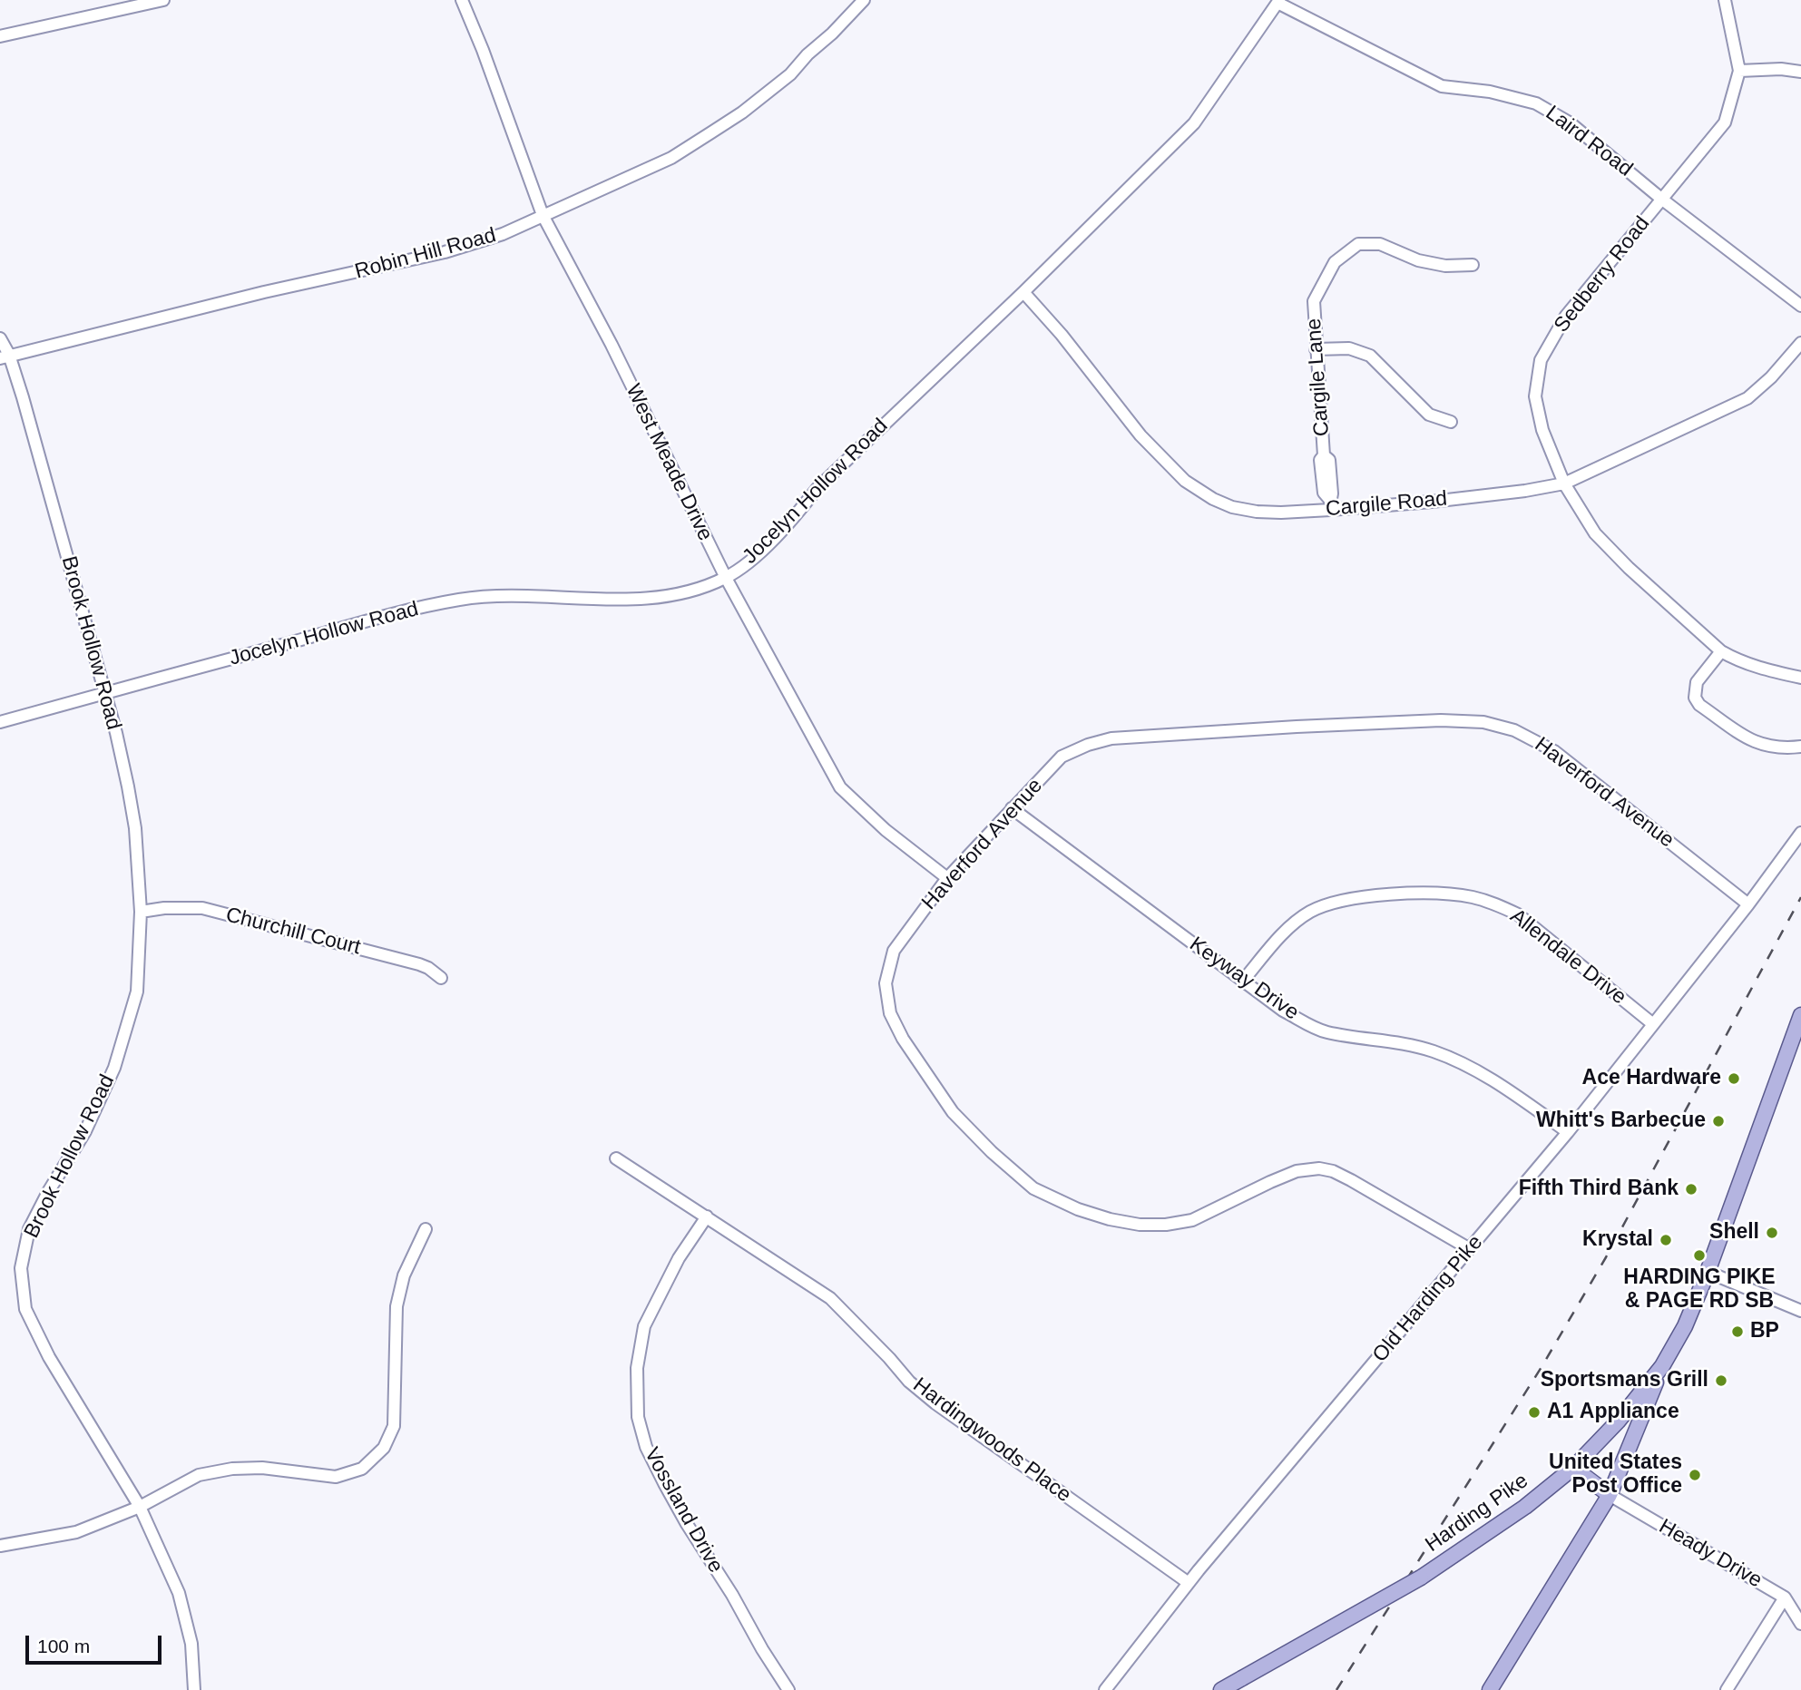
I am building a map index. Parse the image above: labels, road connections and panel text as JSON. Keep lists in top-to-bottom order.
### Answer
{
  "streets": {
    "main road": ["Harding Pike"],
    "street": [
      "Laird Road",
      "Robin Hill Road",
      "Sedberry Road",
      "Cargile Lane",
      "West Meade Drive",
      "Jocelyn Hollow Road",
      "Cargile Road",
      "Brook Hollow Road",
      "Haverford Avenue",
      "Churchill Court",
      "Allendale Drive",
      "Keyway Drive",
      "Old Harding Pike",
      "Hardingwoods Place",
      "Vossland Drive",
      "Heady Drive"
    ]
  },
  "crossings": [
    ["Laird Road", "Sedberry Road"],
    ["Laird Road", "Jocelyn Hollow Road"],
    ["Robin Hill Road", "West Meade Drive"],
    ["Robin Hill Road", "Brook Hollow Road"],
    ["Sedberry Road", "Cargile Road"],
    ["Cargile Lane", "Cargile Road"],
    ["West Meade Drive", "Jocelyn Hollow Road"],
    ["West Meade Drive", "Haverford Avenue"],
    ["Jocelyn Hollow Road", "Cargile Road"],
    ["Jocelyn Hollow Road", "Brook Hollow Road"],
    ["Brook Hollow Road", "Churchill Court"],
    ["Haverford Avenue", "Keyway Drive"],
    ["Haverford Avenue", "Old Harding Pike"],
    ["Allendale Drive", "Keyway Drive"],
    ["Allendale Drive", "Old Harding Pike"],
    ["Keyway Drive", "Old Harding Pike"],
    ["Old Harding Pike", "Hardingwoods Place"],
    ["Hardingwoods Place", "Vossland Drive"]
  ],
  "places": [
    "Ace Hardware",
    "Whitt's Barbecue",
    "Fifth Third Bank",
    "Shell",
    "Krystal",
    "HARDING PIKE & PAGE RD SB",
    "BP",
    "Sportsmans Grill",
    "A1 Appliance",
    "United States Post Office"
  ],
  "scale_bar": "100 m"
}
